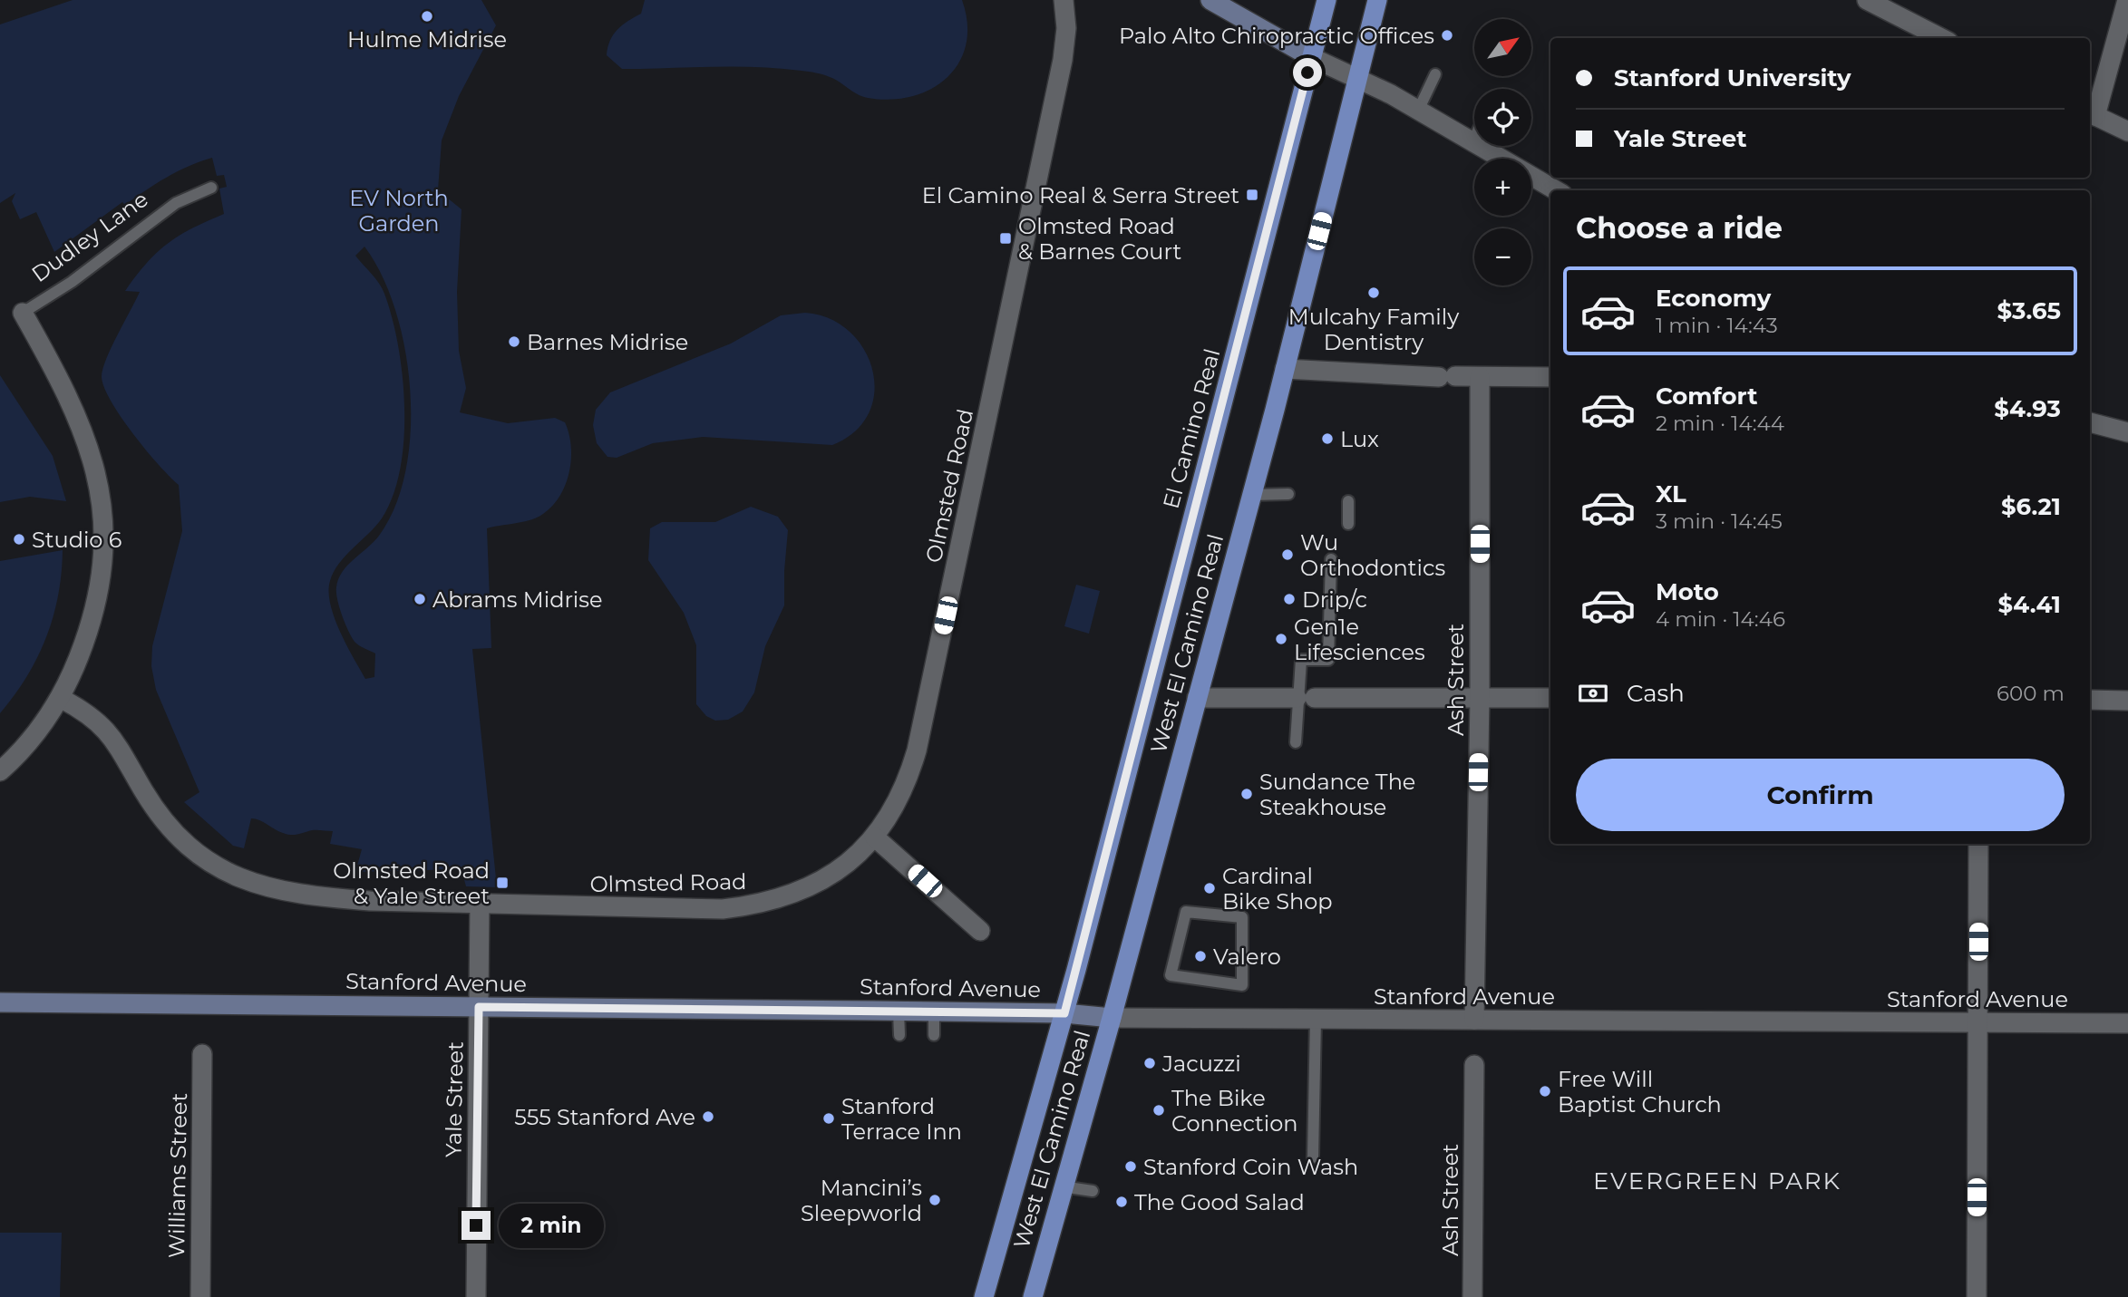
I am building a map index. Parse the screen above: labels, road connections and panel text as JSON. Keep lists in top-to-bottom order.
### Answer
{
  "streets": {
    "main road": ["El Camino Real", "West El Camino Real"],
    "street": [
      "Dudley Lane",
      "Olmsted Road",
      "Ash Street",
      "Stanford Avenue",
      "Yale Street",
      "Williams Street"
    ]
  },
  "crossings": [
    ["Dudley Lane", "Olmsted Road"],
    ["El Camino Real", "West El Camino Real"],
    ["Olmsted Road", "Yale Street"],
    ["West El Camino Real", "Stanford Avenue"],
    ["Ash Street", "Stanford Avenue"],
    ["Stanford Avenue", "Yale Street"]
  ],
  "districts": ["EVERGREEN PARK"],
  "parks": ["EV North Garden"],
  "places": {
    "other": [
      "Hulme Midrise",
      "Palo Alto Chiropractic Offices",
      "Mulcahy Family Dentistry",
      "Barnes Midrise",
      "Lux",
      "Studio 6",
      "Wu Orthodontics",
      "Abrams Midrise",
      "Drip/c",
      "Gen1e Lifesciences",
      "Sundance The Steakhouse",
      "Cardinal Bike Shop",
      "Valero",
      "Jacuzzi",
      "Free Will Baptist Church",
      "The Bike Connection",
      "555 Stanford Ave",
      "Stanford Terrace Inn",
      "Stanford Coin Wash",
      "Mancini’s Sleepworld",
      "The Good Salad"
    ],
    "transit": ["El Camino Real & Serra Street", "Olmsted Road & Barnes Court", "Olmsted Road & Yale Street"]
  },
  "north": "top right",
  "page": {
    "map_buttons": ["+", "−"],
    "banner": ["Stanford University", "Yale Street"],
    "heading": "Choose a ride",
    "list": [
      {
        "name": "Economy",
        "note": "1 min · 14:43",
        "value": "$3.65"
      },
      {
        "name": "Comfort",
        "note": "2 min · 14:44",
        "value": "$4.93"
      },
      {
        "name": "XL",
        "note": "3 min · 14:45",
        "value": "$6.21"
      },
      {
        "name": "Moto",
        "note": "4 min · 14:46",
        "value": "$4.41"
      }
    ],
    "pay": ["Cash", "600 m"],
    "buttons": "Confirm",
    "bubble": "2 min"
  }
}
